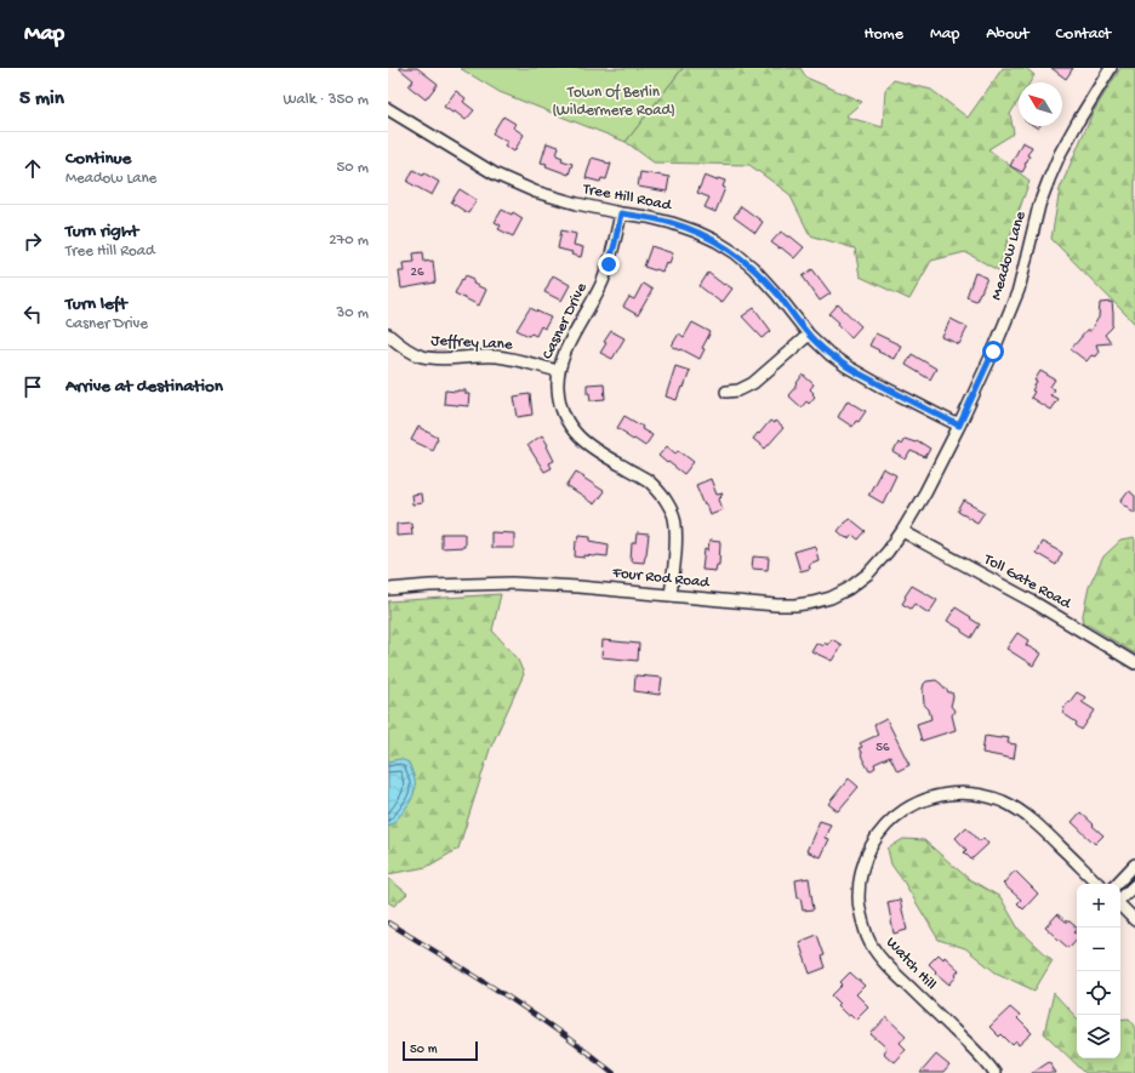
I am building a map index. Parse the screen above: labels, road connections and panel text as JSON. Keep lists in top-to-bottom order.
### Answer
{
  "streets": {
    "street": [
      "Tree Hill Road",
      "Meadow Lane",
      "Casner Drive",
      "Jeffrey Lane",
      "Four Rod Road",
      "Toll Gate Road",
      "Watch Hill"
    ]
  },
  "crossings": [
    ["Tree Hill Road", "Meadow Lane"],
    ["Tree Hill Road", "Casner Drive"],
    ["Meadow Lane", "Four Rod Road"],
    ["Meadow Lane", "Toll Gate Road"],
    ["Casner Drive", "Jeffrey Lane"],
    ["Casner Drive", "Four Rod Road"],
    ["Four Rod Road", "Toll Gate Road"]
  ],
  "parks": ["Town Of Berlin (Wildermere Road)"],
  "house_numbers": ["26", "56"],
  "scale_bar": "50 m",
  "north": "top left",
  "page": {
    "header": "Map",
    "nav": [
      "Home",
      "Map",
      "About",
      "Contact"
    ],
    "heading": ["5 min", "Walk · 350 m"],
    "list": [
      ["Continue", "Meadow Lane", "50 m"],
      ["Turn right", "Tree Hill Road", "270 m"],
      ["Turn left", "Casner Drive", "30 m"],
      "Arrive at destination"
    ],
    "map_buttons": ["+", "−"],
    "scale": "50 m"
  }
}
